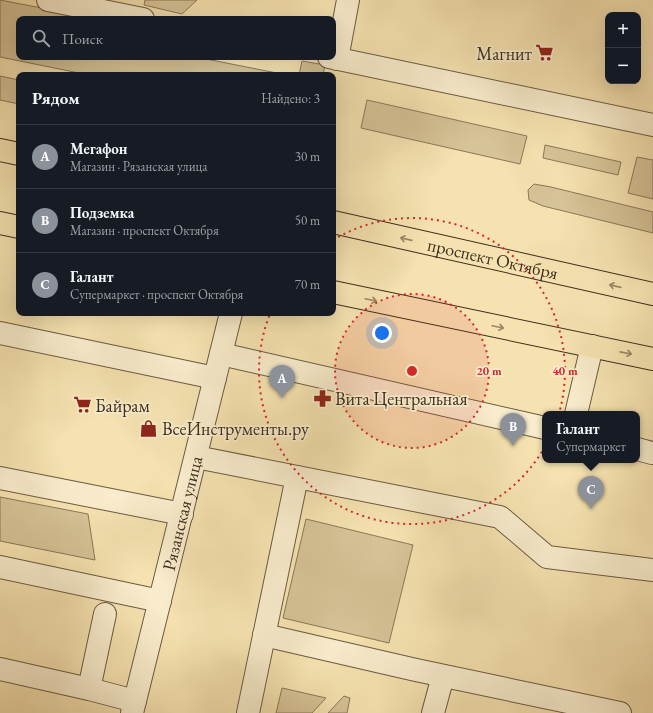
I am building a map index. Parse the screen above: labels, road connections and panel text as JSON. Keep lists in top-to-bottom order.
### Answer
{
  "streets": {
    "main road": ["проспект Октября"],
    "street": ["Рязанская улица"]
  },
  "places": {
    "supermarket": ["Магнит", "Байрам"],
    "pharmacy": ["Вита Центральная"],
    "shop": ["ВсеИнструменты.ру"]
  },
  "page": {
    "map_buttons": ["+", "−"],
    "search": "Поиск",
    "heading": ["Рядом", "Найдено: 3"],
    "list": [
      {
        "mark": "A",
        "name": "Мегафон",
        "note": "Магазин · Рязанская улица",
        "value": "30 m"
      },
      {
        "mark": "B",
        "name": "Подземка",
        "note": "Магазин · проспект Октября",
        "value": "50 m"
      },
      {
        "mark": "C",
        "name": "Галант",
        "note": "Супермаркет · проспект Октября",
        "value": "70 m"
      }
    ],
    "pins": ["A", "B", "C"],
    "popup": ["Галант", "Супермаркет"]
  },
  "rings": ["20 m", "40 m"]
}
